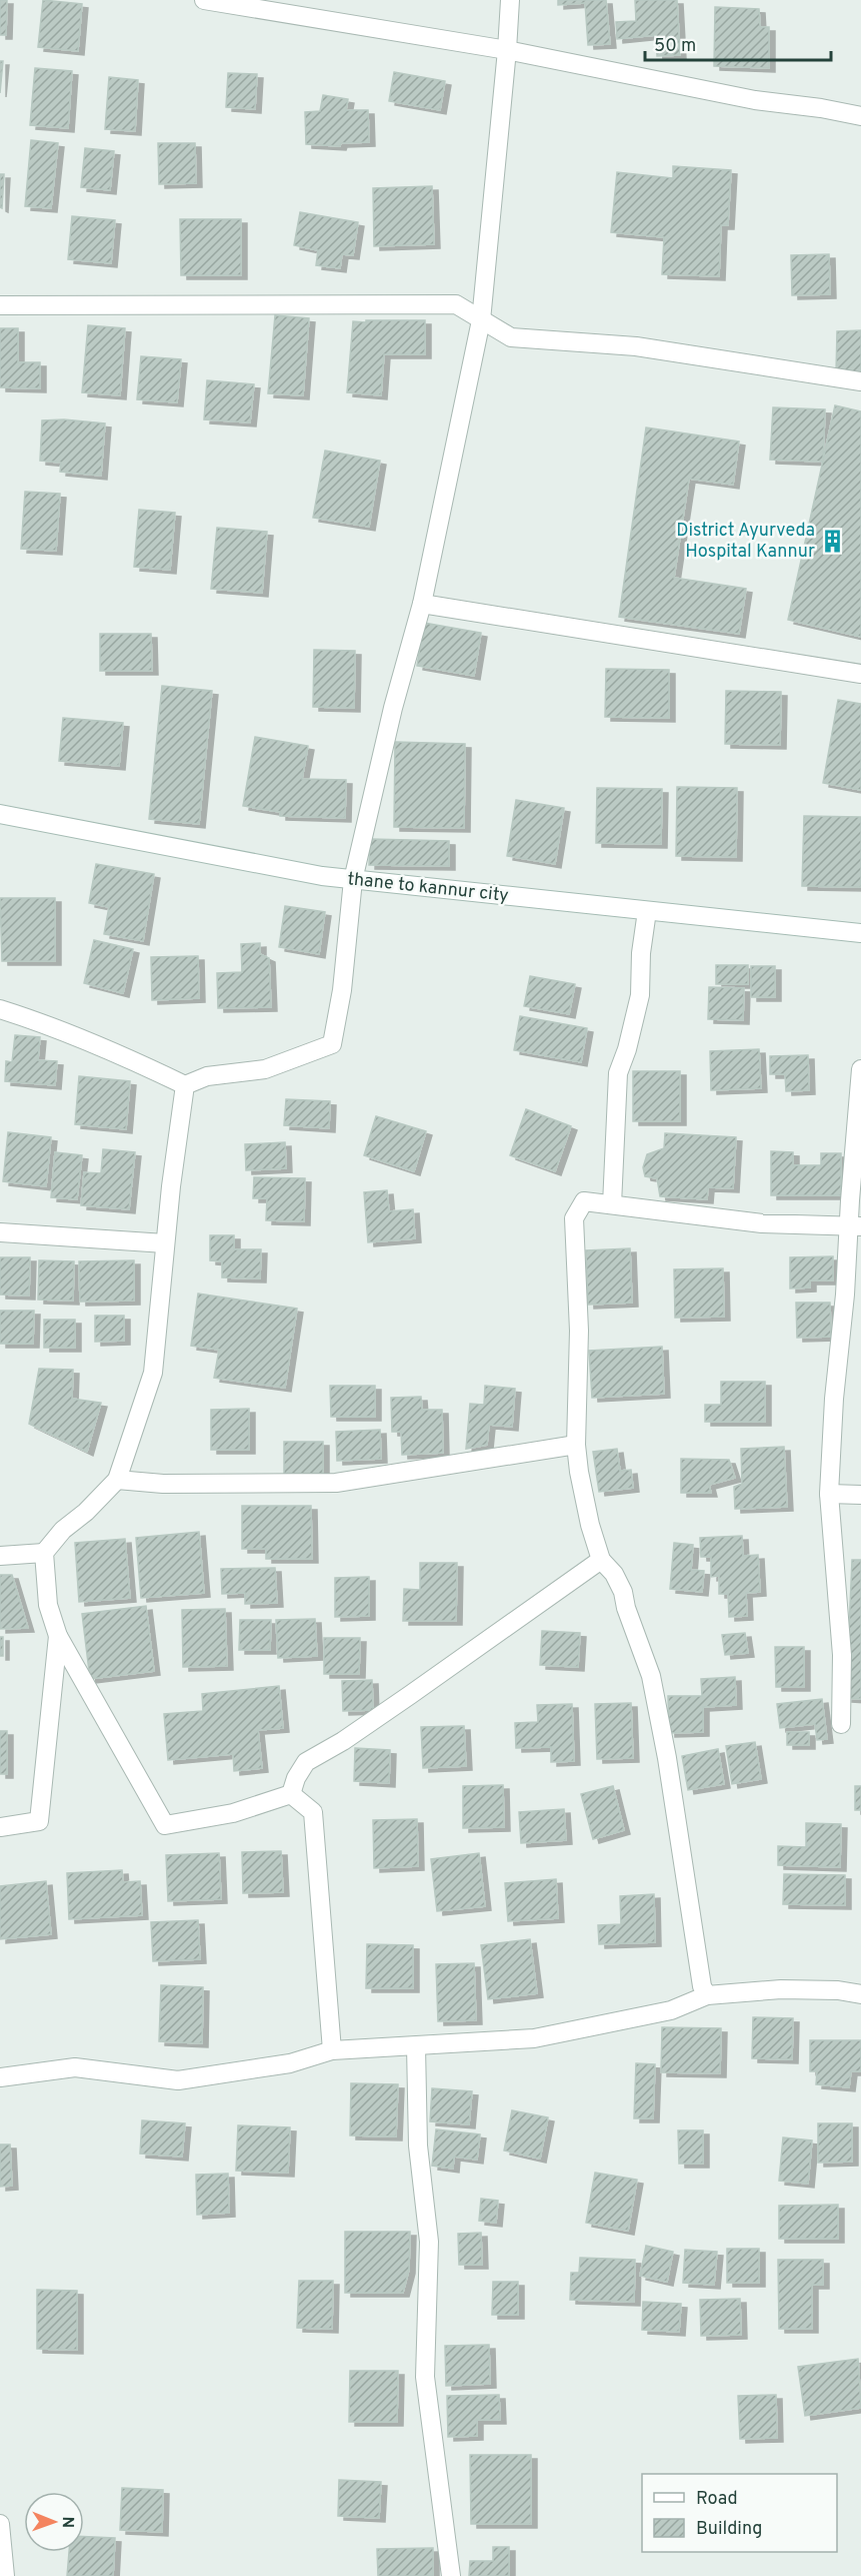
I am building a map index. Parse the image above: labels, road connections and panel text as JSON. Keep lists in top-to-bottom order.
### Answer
{
  "streets": {
    "street": ["thane to kannur city"]
  },
  "places": {
    "building": ["District Ayurveda Hospital Kannur"]
  },
  "legend": ["Road", "Building"],
  "scale_bar": "50 m",
  "north": "right"
}
